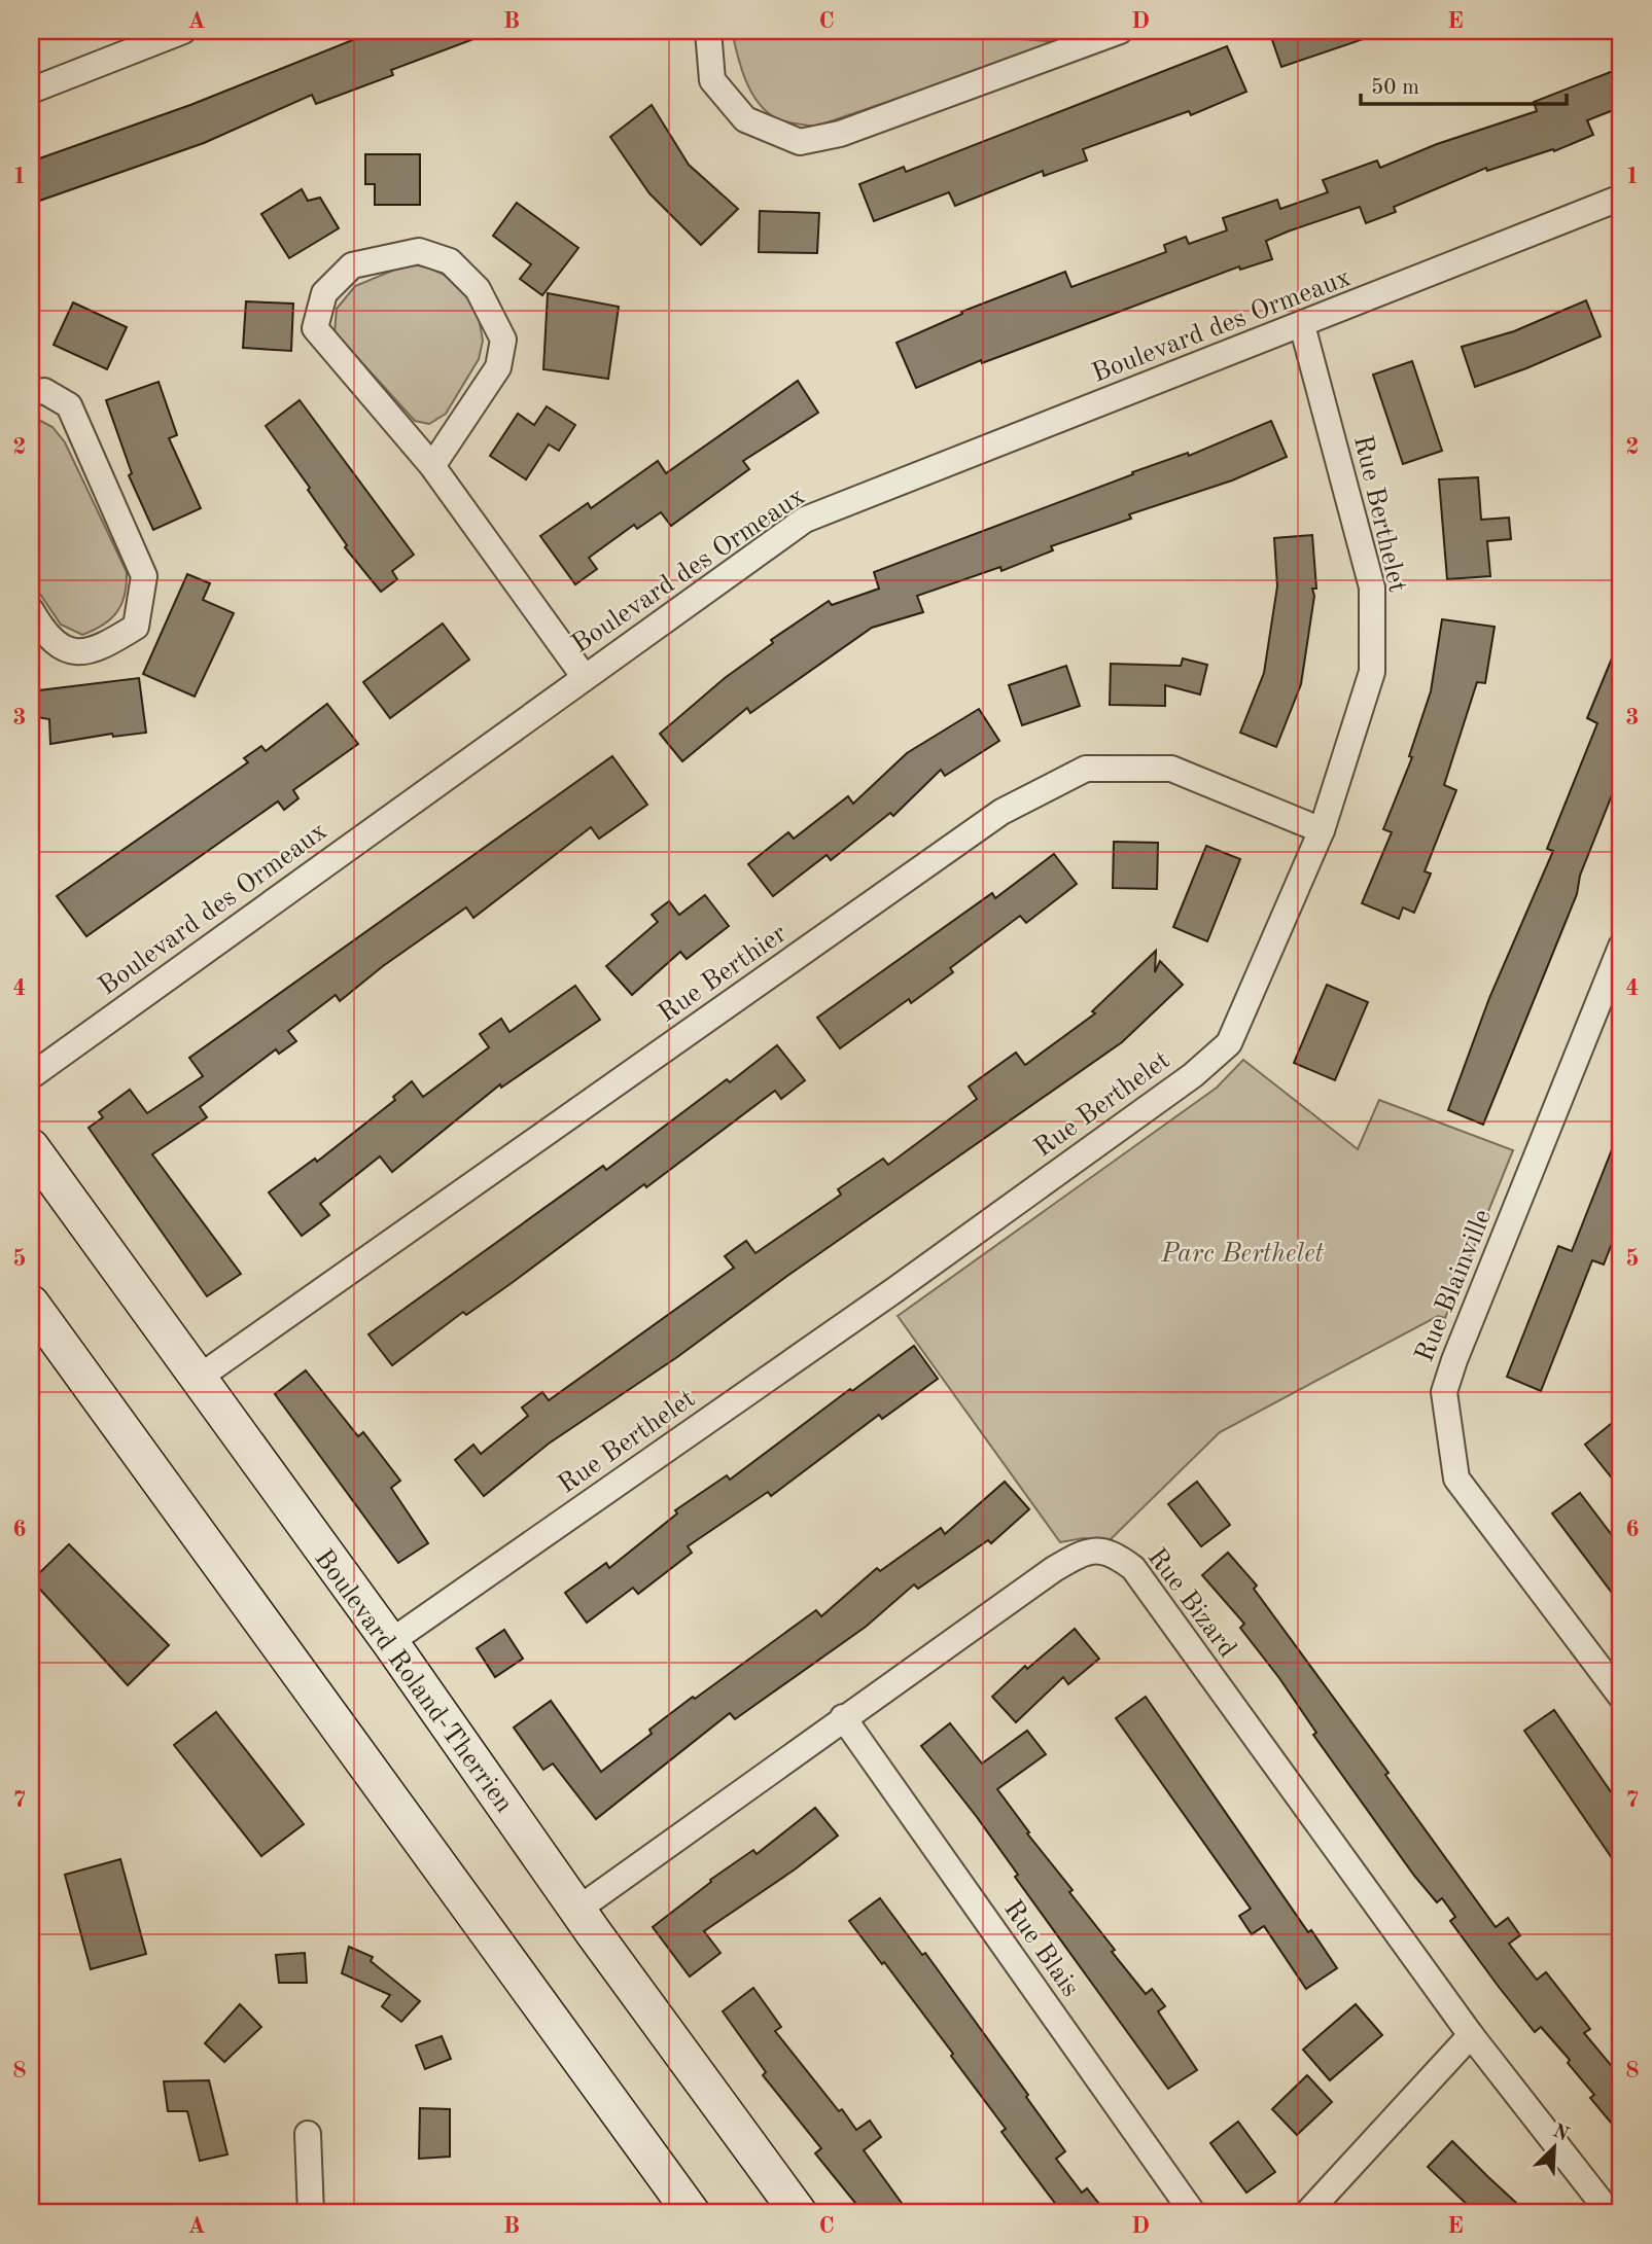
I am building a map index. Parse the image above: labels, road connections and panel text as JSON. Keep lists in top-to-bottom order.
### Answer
{
  "streets": {
    "main road": ["Boulevard Roland-Therrien"],
    "street": [
      "Boulevard des Ormeaux",
      "Rue Berthelet",
      "Rue Berthier",
      "Rue Blainville",
      "Rue Bizard",
      "Rue Blais"
    ]
  },
  "crossings": [
    ["Boulevard des Ormeaux", "Rue Berthelet"],
    ["Rue Berthelet", "Rue Berthier"],
    ["Rue Berthelet", "Boulevard Roland-Therrien"],
    ["Rue Berthier", "Boulevard Roland-Therrien"],
    ["Rue Bizard", "Boulevard Roland-Therrien"],
    ["Rue Bizard", "Rue Blais"]
  ],
  "parks": ["Parc Berthelet"],
  "scale_bar": "50 m",
  "north": "top right",
  "grid": {
    "columns": [
      "A",
      "B",
      "C",
      "D",
      "E"
    ],
    "rows": [
      "1",
      "2",
      "3",
      "4",
      "5",
      "6",
      "7",
      "8"
    ]
  }
}
